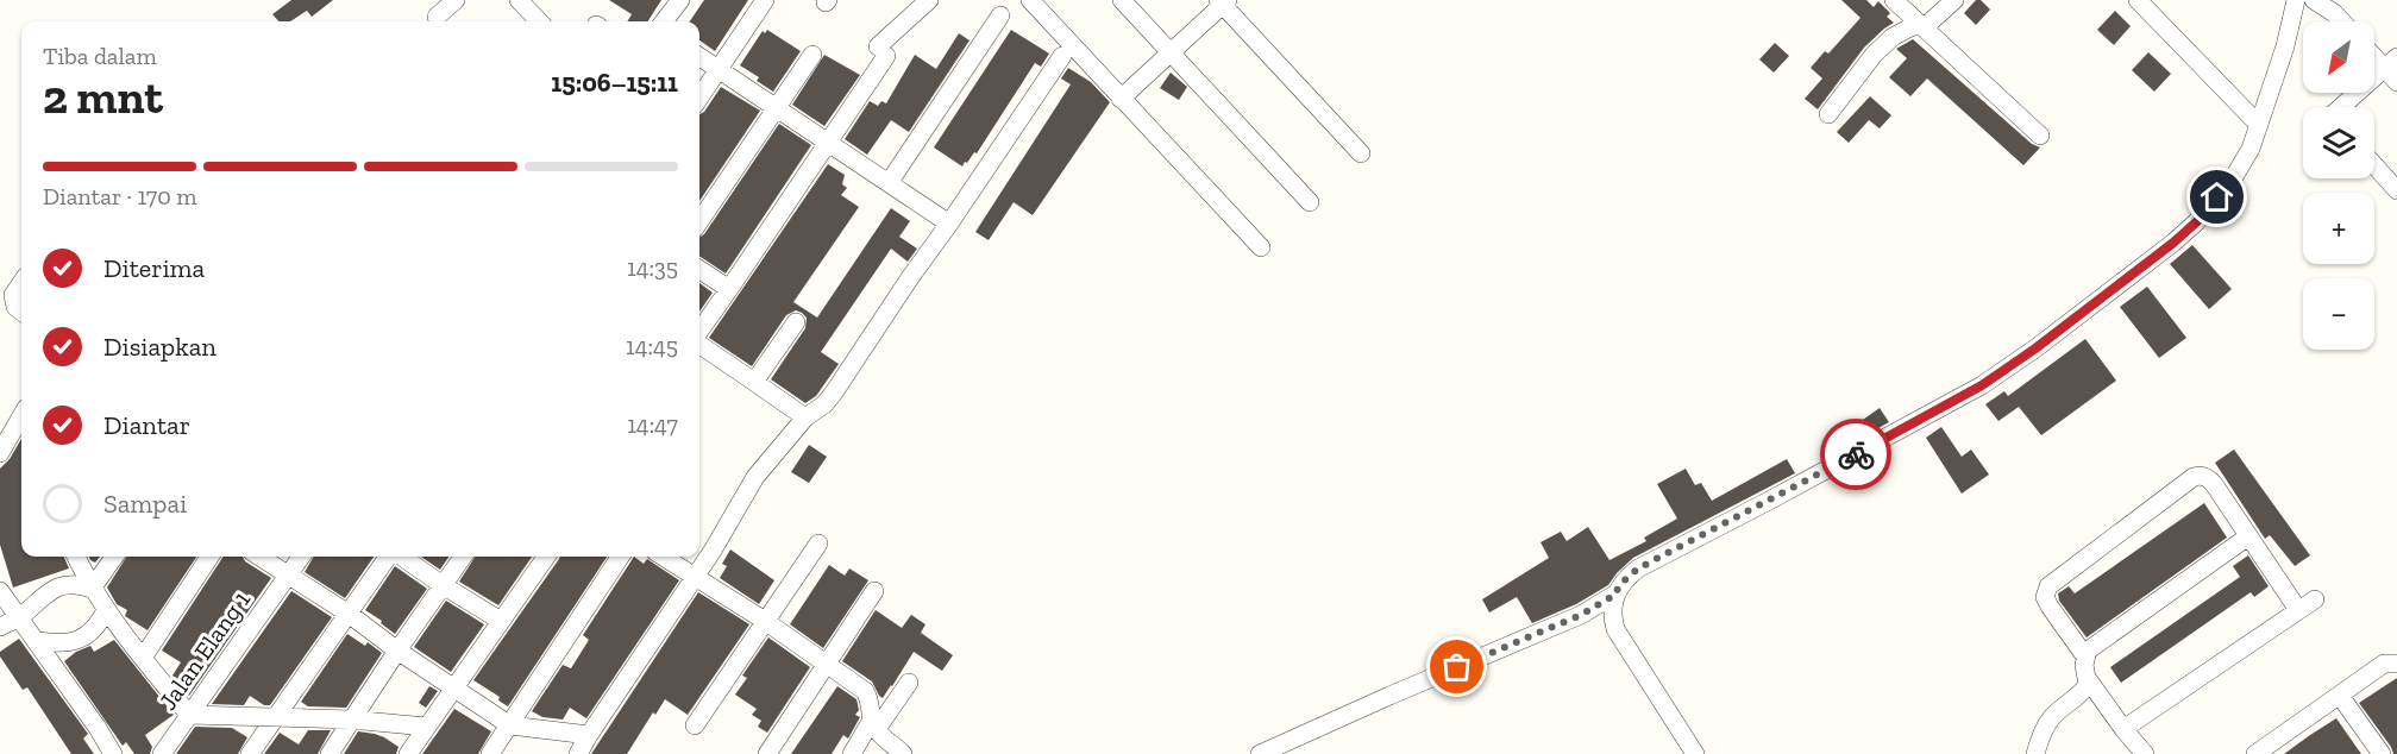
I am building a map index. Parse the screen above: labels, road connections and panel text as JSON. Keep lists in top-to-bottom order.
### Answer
{
  "streets": {
    "street": ["Jalan Elang 1"]
  },
  "north": "bottom left",
  "page": {
    "map_buttons": ["+", "−"],
    "heading": ["2 mnt", "Tiba dalam", "15:06–15:11"],
    "bar": "Diantar · 170 m",
    "list": [
      ["Diterima", "14:35"],
      ["Disiapkan", "14:45"],
      ["Diantar", "14:47"],
      "Sampai"
    ]
  }
}
